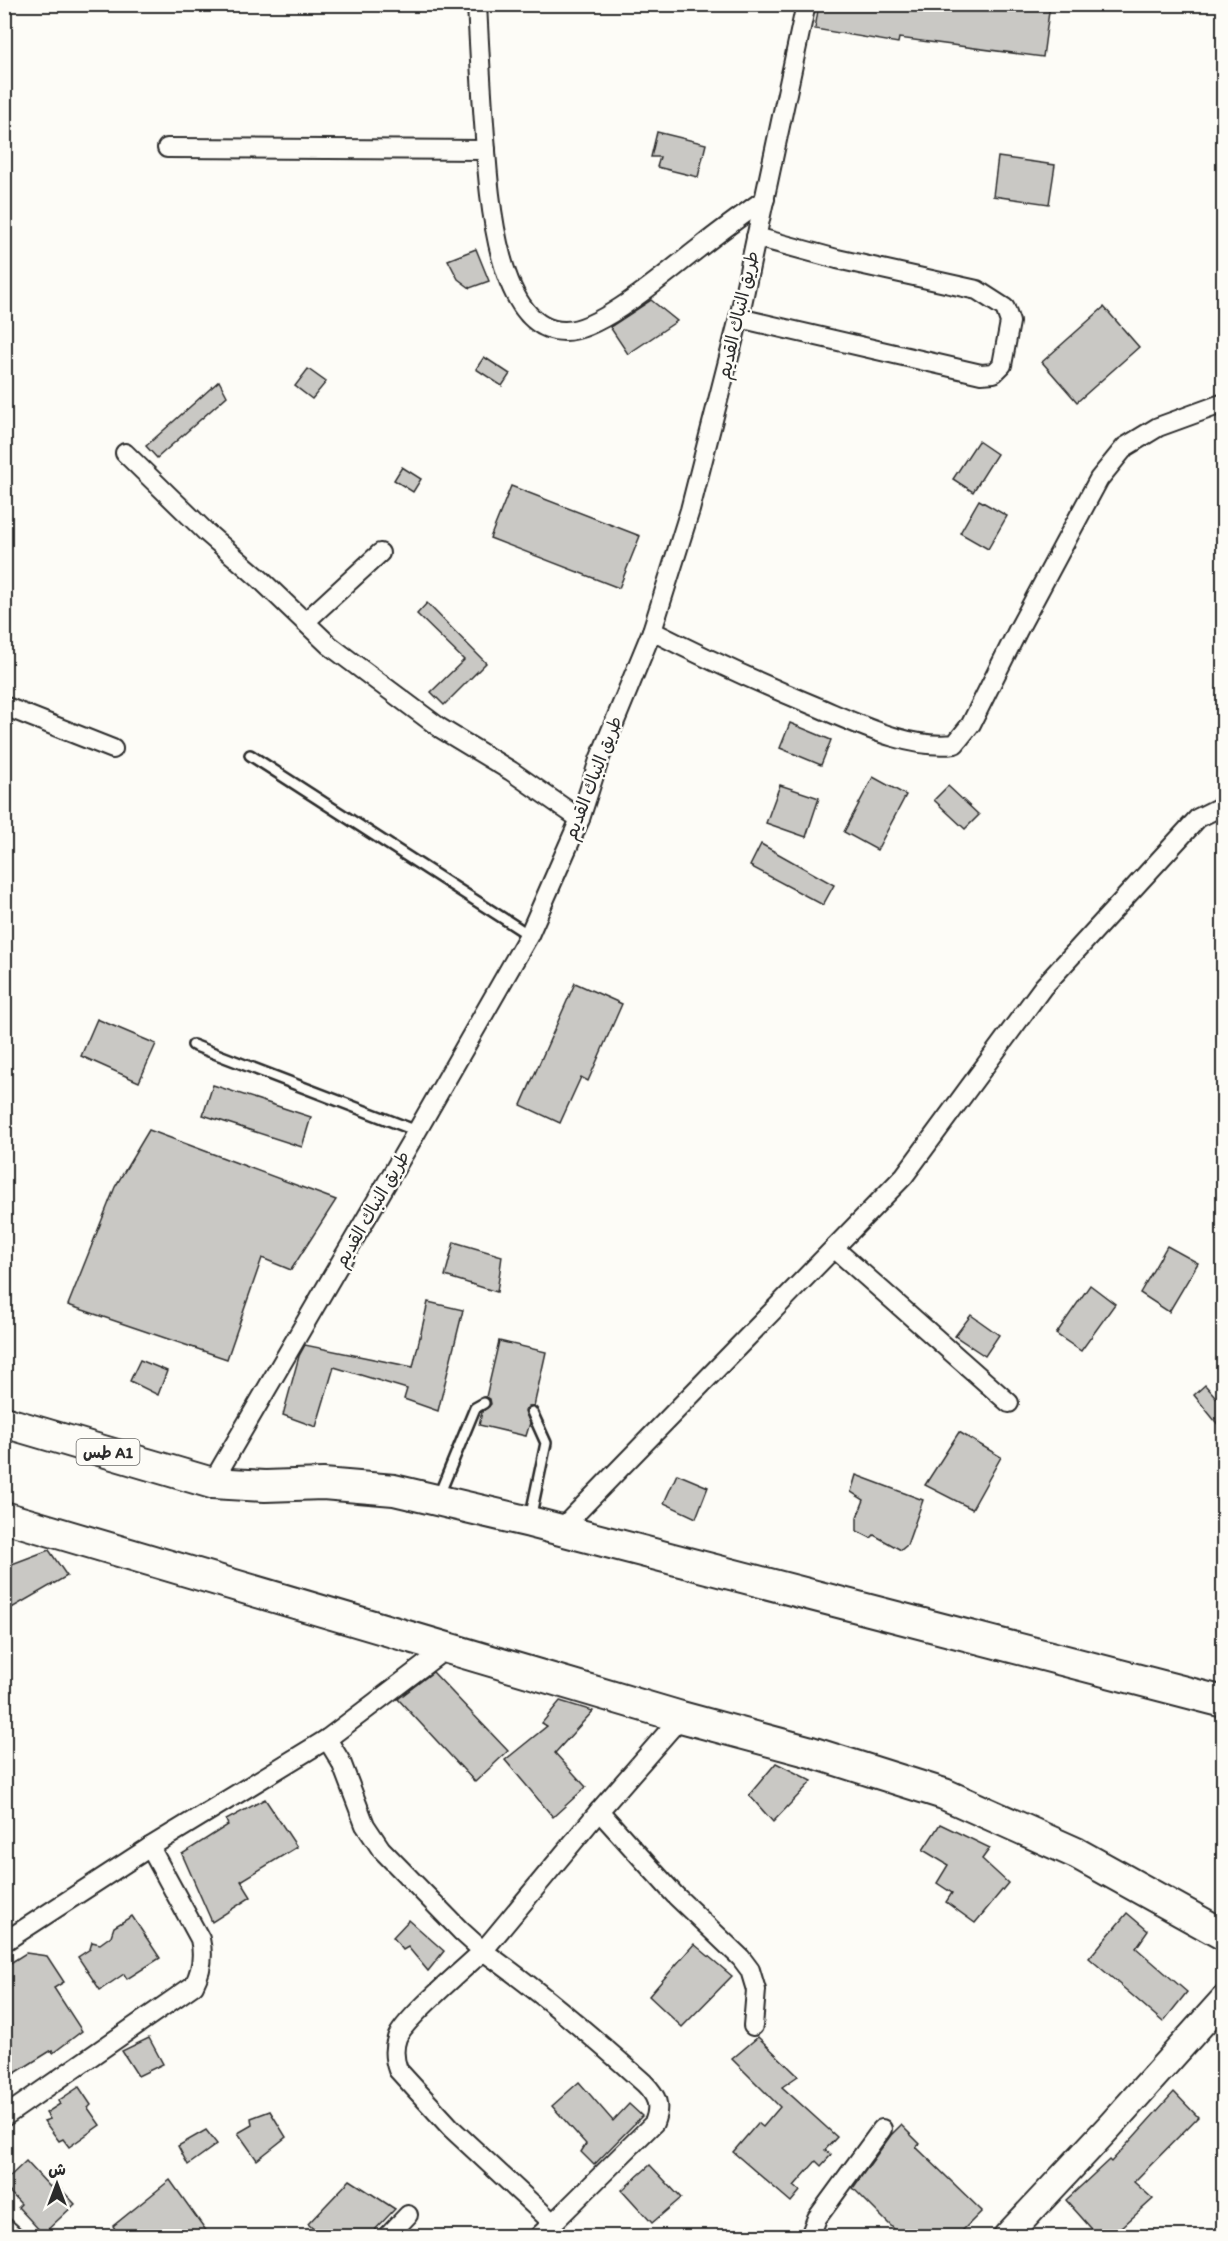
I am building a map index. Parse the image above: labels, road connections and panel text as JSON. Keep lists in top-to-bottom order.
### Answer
{
  "streets": {
    "highway": ["طس A1"],
    "street": ["طريق النباك القديم"]
  },
  "crossings": [
    ["طريق النباك القديم", "طس A1"]
  ],
  "north": "top"
}
